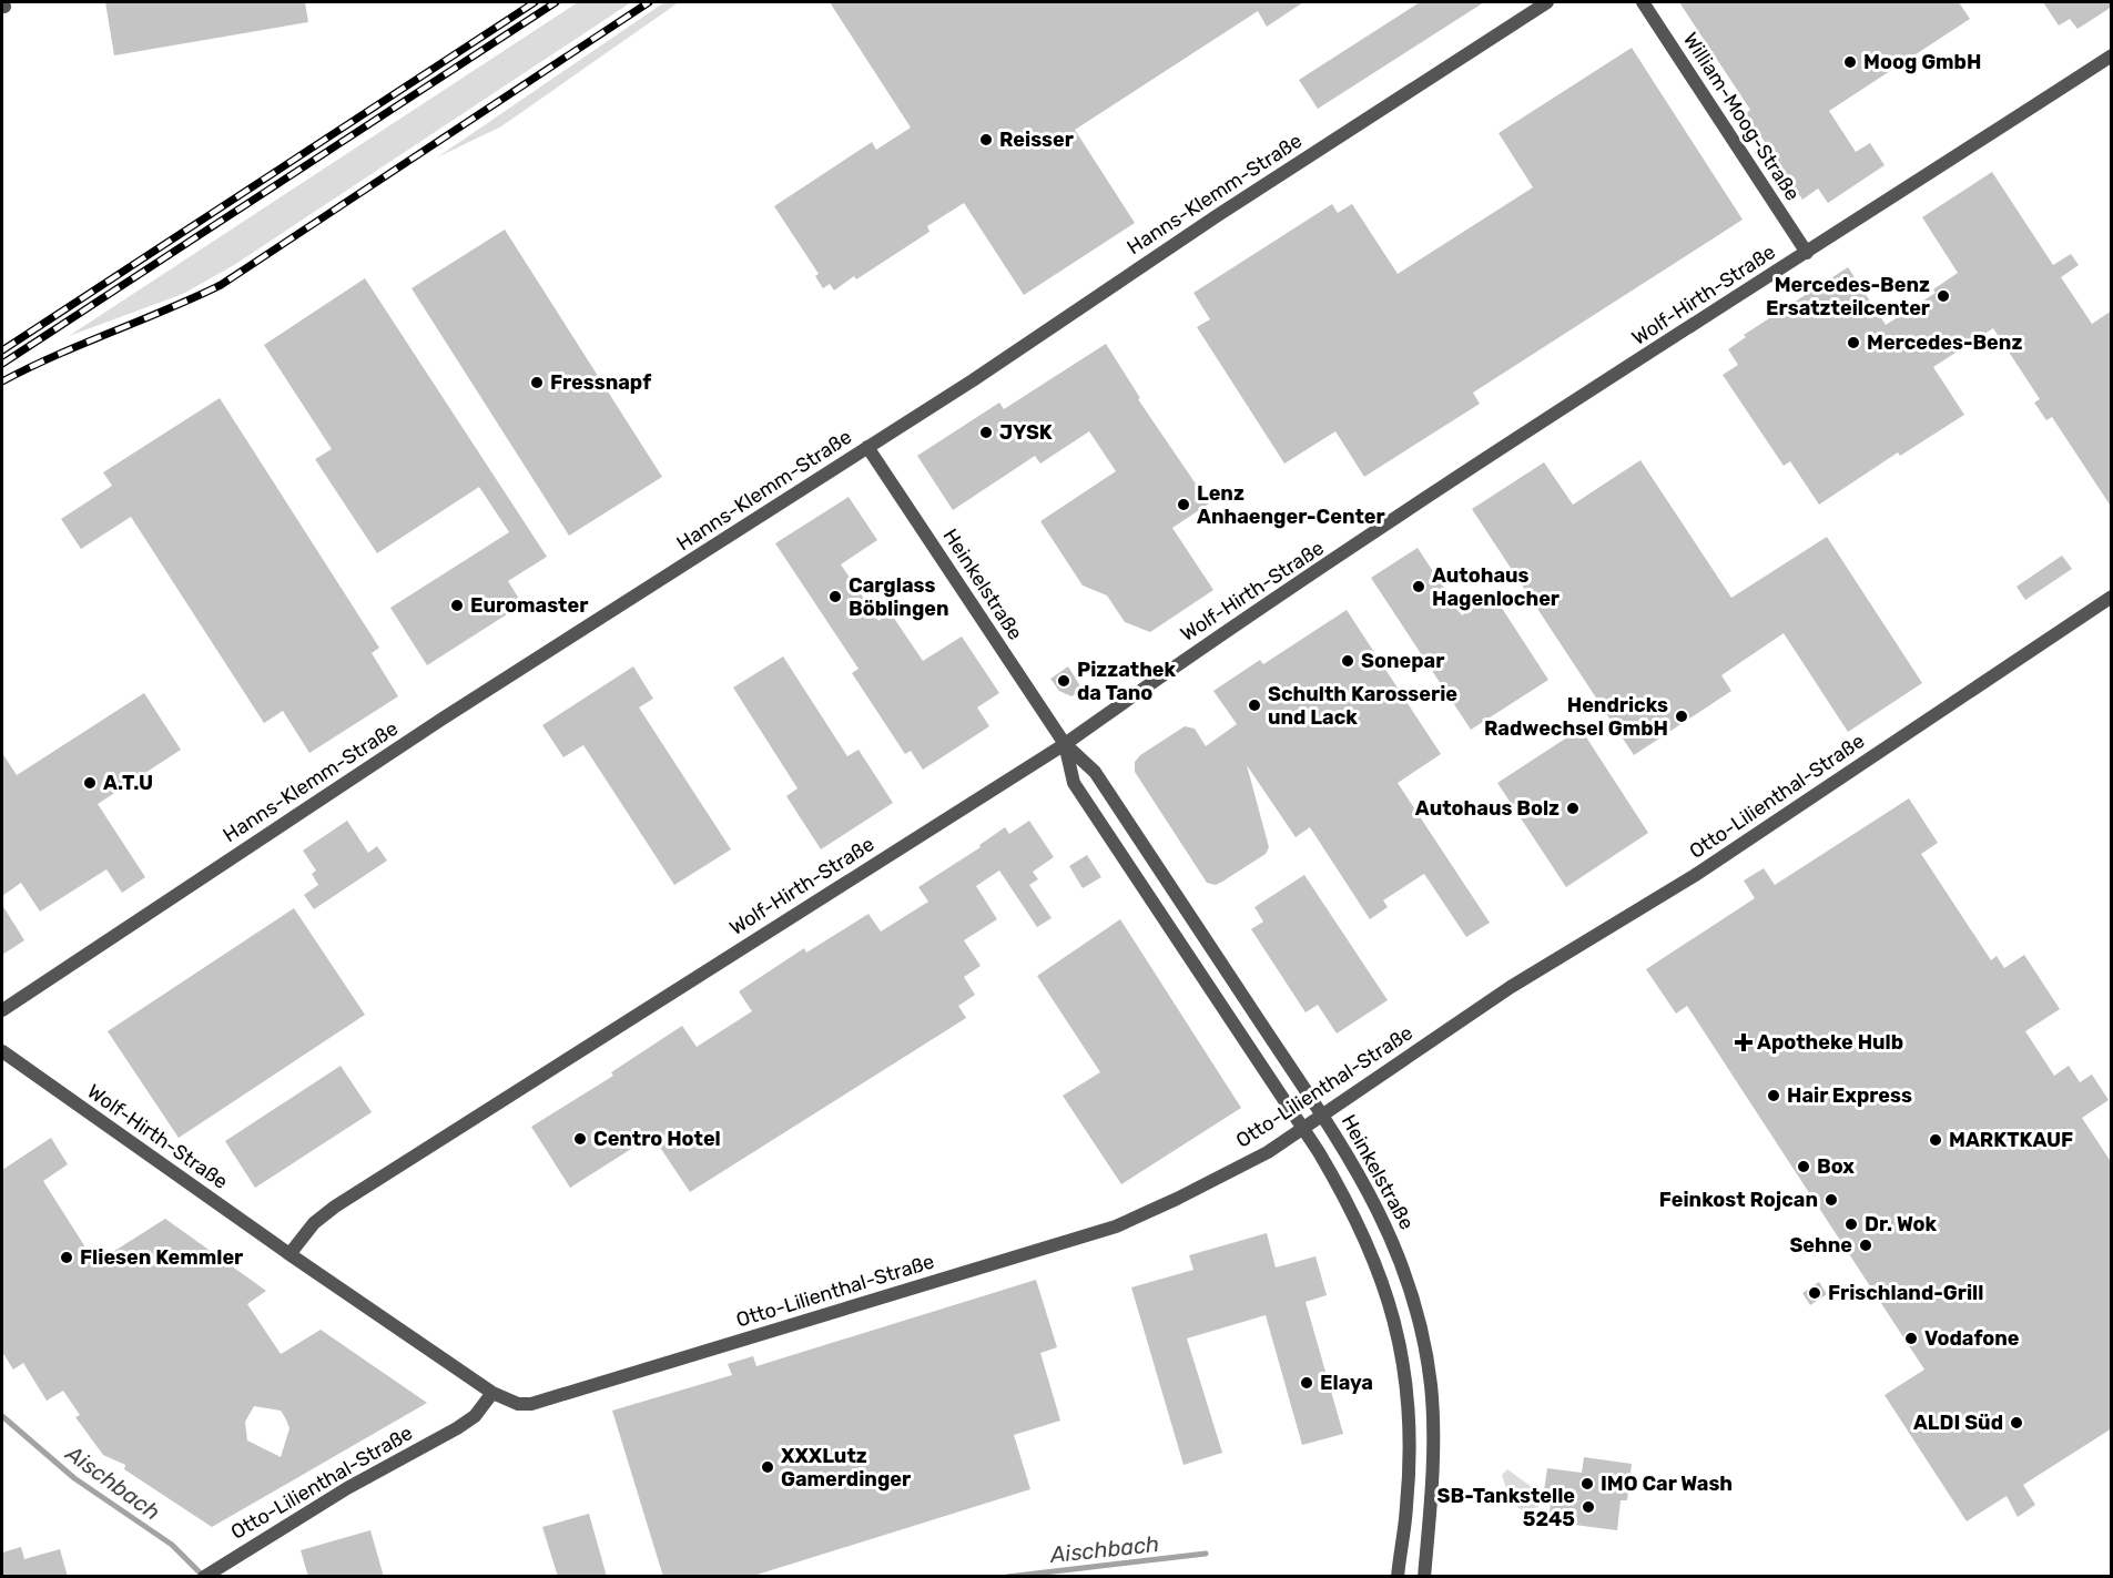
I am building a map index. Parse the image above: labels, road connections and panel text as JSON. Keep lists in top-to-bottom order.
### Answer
{
  "streets": {
    "street": [
      "William-Moog-Straße",
      "Hanns-Klemm-Straße",
      "Wolf-Hirth-Straße",
      "Heinkelstraße",
      "Otto-Lilienthal-Straße"
    ]
  },
  "crossings": [
    ["William-Moog-Straße", "Wolf-Hirth-Straße"],
    ["Hanns-Klemm-Straße", "Heinkelstraße"],
    ["Wolf-Hirth-Straße", "Heinkelstraße"],
    ["Wolf-Hirth-Straße", "Otto-Lilienthal-Straße"],
    ["Heinkelstraße", "Otto-Lilienthal-Straße"]
  ],
  "water": ["Aischbach"],
  "places": {
    "other": [
      "Moog GmbH",
      "Reisser",
      "Mercedes-Benz Ersatzteilcenter",
      "Mercedes-Benz",
      "Fressnapf",
      "JYSK",
      "Lenz Anhaenger-Center",
      "Autohaus Hagenlocher",
      "Carglass Böblingen",
      "Euromaster",
      "Sonepar",
      "Pizzathek da Tano",
      "Schulth Karosserie und Lack",
      "Hendricks Radwechsel GmbH",
      "A.T.U",
      "Autohaus Bolz",
      "Hair Express",
      "Centro Hotel",
      "MARKTKAUF",
      "Box",
      "Feinkost Rojcan",
      "Dr. Wok",
      "Sehne",
      "Fliesen Kemmler",
      "Frischland-Grill",
      "Vodafone",
      "Elaya",
      "ALDI Süd",
      "XXXLutz Gamerdinger",
      "IMO Car Wash",
      "SB-Tankstelle 5245"
    ],
    "health": ["Apotheke Hulb"]
  }
}
